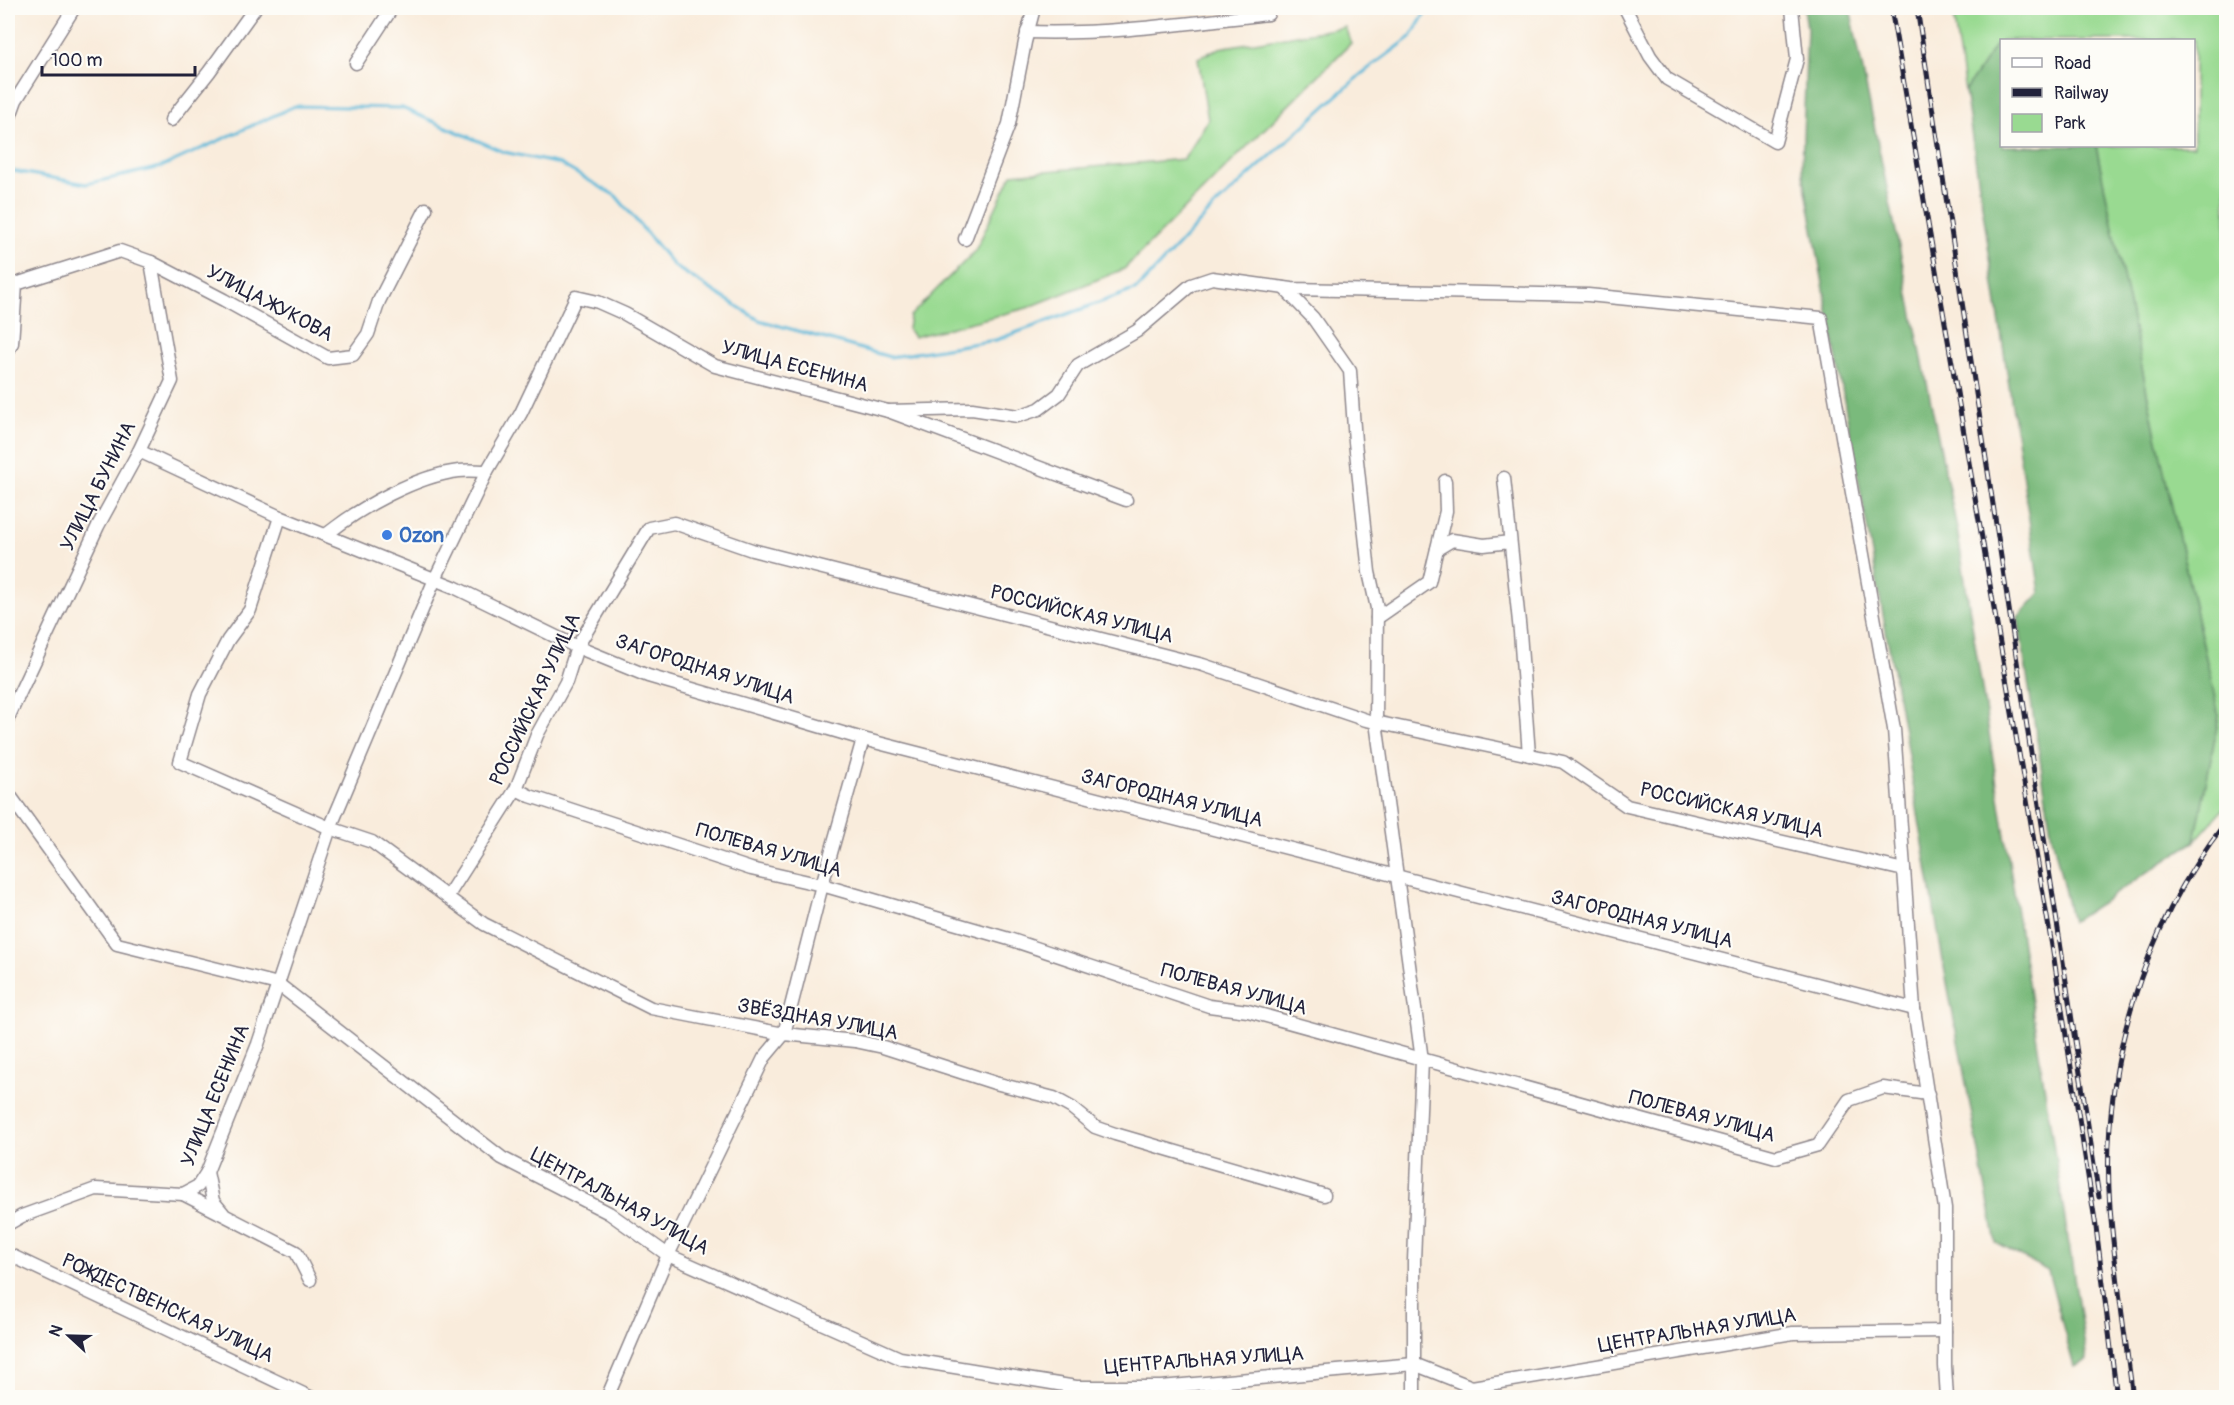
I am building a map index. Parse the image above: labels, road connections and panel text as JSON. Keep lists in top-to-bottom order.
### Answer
{
  "streets": {
    "street": [
      "УЛИЦА ЖУКОВА",
      "УЛИЦА ЕСЕНИНА",
      "УЛИЦА БУНИНА",
      "РОССИЙСКАЯ УЛИЦА",
      "ЗАГОРОДНАЯ УЛИЦА",
      "ПОЛЕВАЯ УЛИЦА",
      "ЗВЁЗДНАЯ УЛИЦА",
      "ЦЕНТРАЛЬНАЯ УЛИЦА",
      "РОЖДЕСТВЕНСКАЯ УЛИЦА"
    ]
  },
  "crossings": [
    ["УЛИЦА ЖУКОВА", "УЛИЦА БУНИНА"],
    ["УЛИЦА ЕСЕНИНА", "ЗАГОРОДНАЯ УЛИЦА"],
    ["УЛИЦА ЕСЕНИНА", "ЗВЁЗДНАЯ УЛИЦА"],
    ["УЛИЦА ЕСЕНИНА", "ЦЕНТРАЛЬНАЯ УЛИЦА"],
    ["РОССИЙСКАЯ УЛИЦА", "ЗАГОРОДНАЯ УЛИЦА"],
    ["РОССИЙСКАЯ УЛИЦА", "ПОЛЕВАЯ УЛИЦА"],
    ["РОССИЙСКАЯ УЛИЦА", "ЗВЁЗДНАЯ УЛИЦА"]
  ],
  "places": ["Ozon"],
  "legend": ["Road", "Railway", "Park"],
  "scale_bar": "100 m",
  "north": "left"
}
